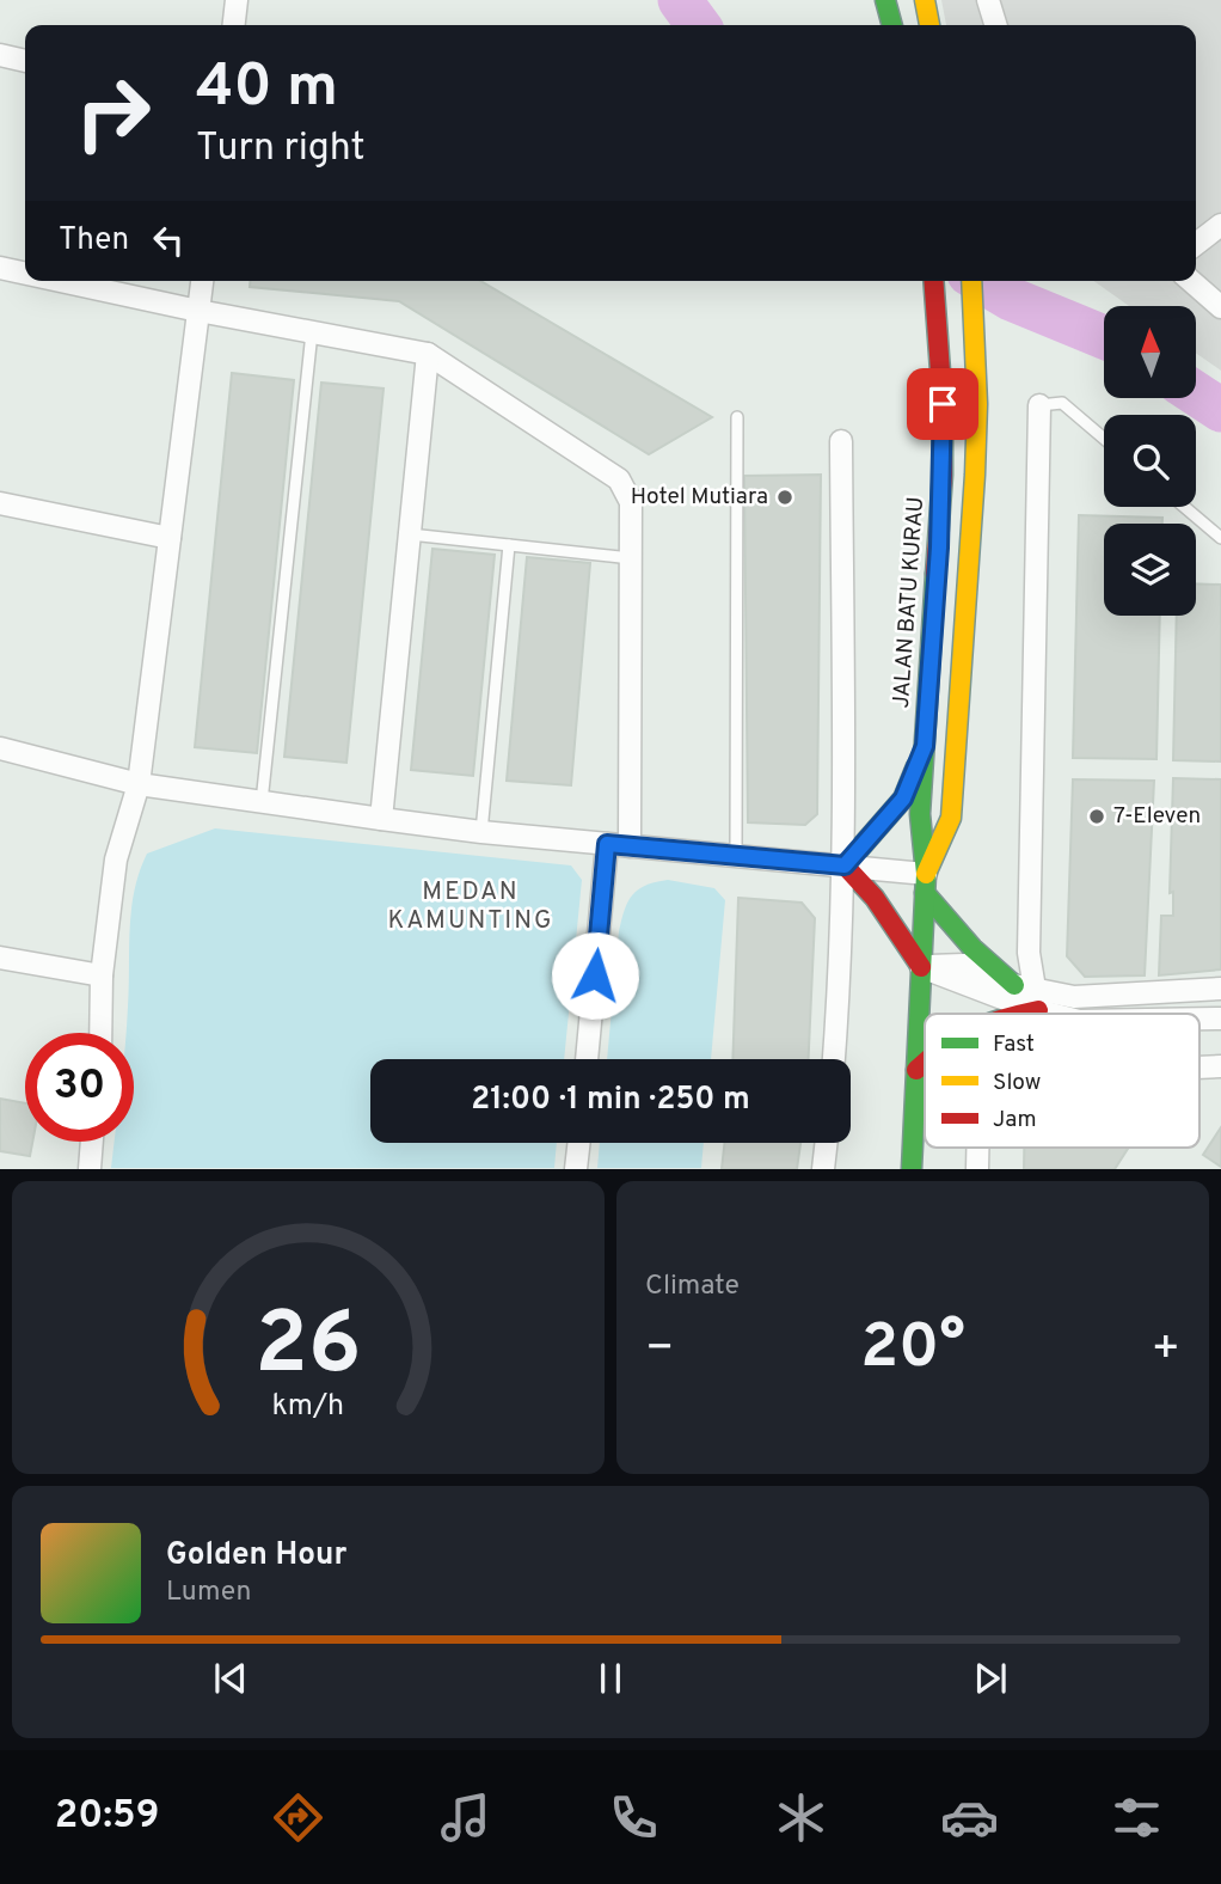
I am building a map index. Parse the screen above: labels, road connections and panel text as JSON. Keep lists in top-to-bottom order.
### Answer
{
  "streets": {
    "main road": ["JALAN BATU KURAU"]
  },
  "districts": ["MEDAN KAMUNTING"],
  "places": ["Hotel Mutiara", "7-Eleven"],
  "legend": ["Fast", "Slow", "Jam"],
  "north": "top",
  "page": {
    "turn": ["40 m", "Turn right"],
    "then": "Then",
    "limit": "30",
    "trip": "21:00 · 1 min · 250 m",
    "tile": "Climate",
    "heat": ["−", "20°", "+"],
    "song": ["Golden Hour", "Lumen"],
    "tabs": "20:59",
    "gauge": ["26", "km/h"]
  }
}
